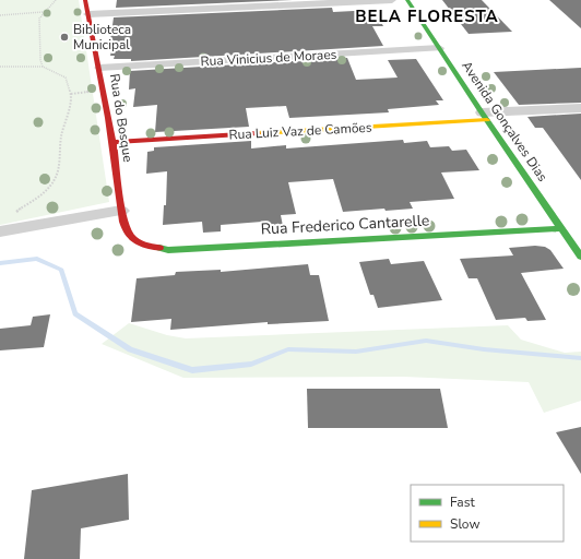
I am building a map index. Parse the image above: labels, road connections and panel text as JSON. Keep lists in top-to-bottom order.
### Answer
{
  "streets": {
    "street": [
      "Rua Vinicius de Moraes",
      "Rua do Bosque",
      "Avenida Gonçalves Dias",
      "Rua Luiz Vaz de Camões",
      "Rua Frederico Cantarelle"
    ]
  },
  "crossings": [
    ["Rua Vinicius de Moraes", "Rua do Bosque"],
    ["Rua Vinicius de Moraes", "Avenida Gonçalves Dias"],
    ["Rua do Bosque", "Rua Luiz Vaz de Camões"],
    ["Rua do Bosque", "Rua Frederico Cantarelle"],
    ["Avenida Gonçalves Dias", "Rua Luiz Vaz de Camões"],
    ["Avenida Gonçalves Dias", "Rua Frederico Cantarelle"]
  ],
  "districts": ["BELA FLORESTA"],
  "places": ["Biblioteca Municipal"],
  "legend": ["Fast", "Slow"]
}
